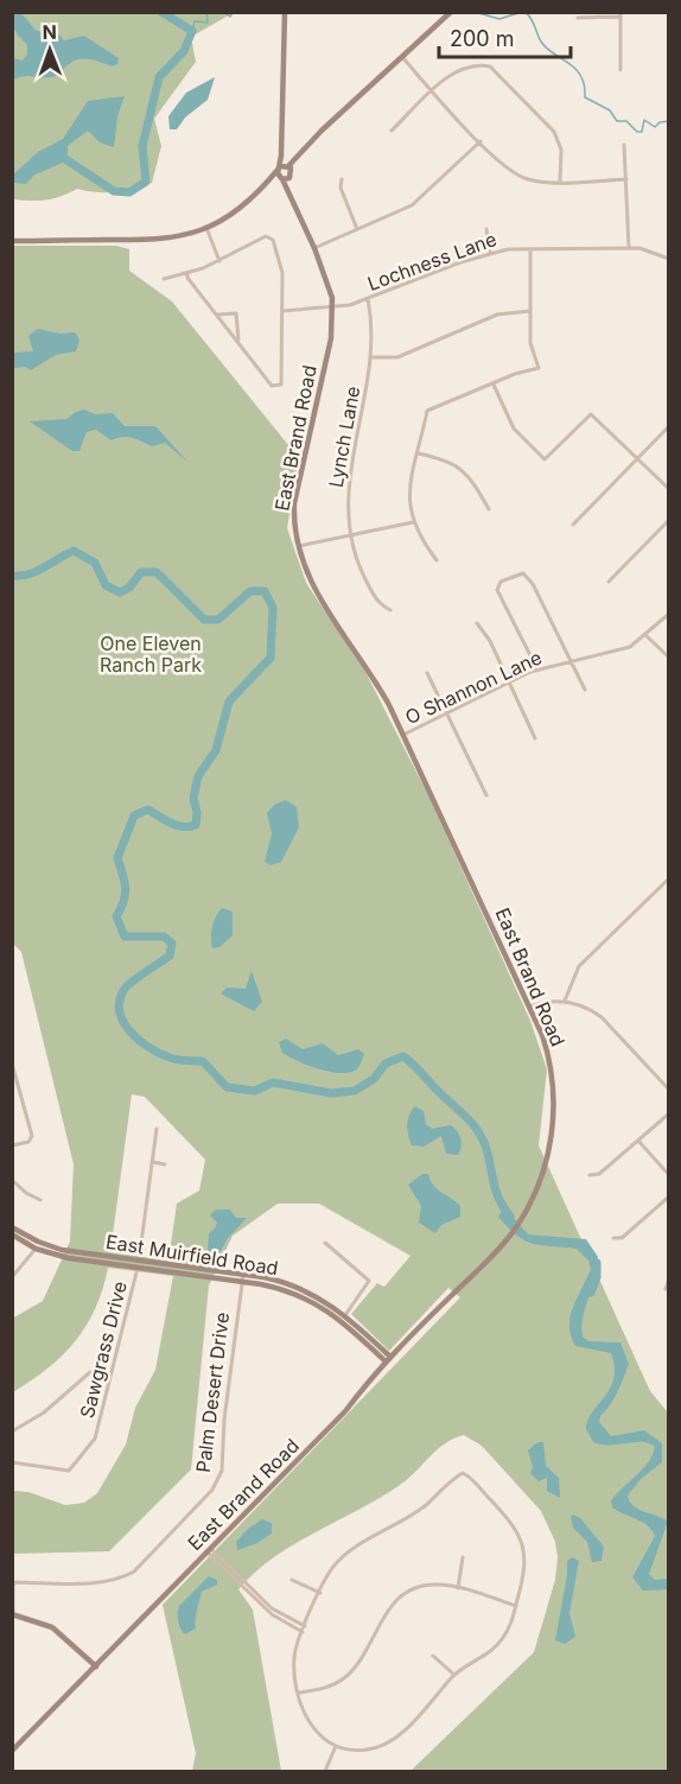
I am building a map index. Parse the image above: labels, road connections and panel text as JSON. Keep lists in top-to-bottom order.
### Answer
{
  "streets": {
    "main road": ["East Brand Road", "East Muirfield Road"],
    "street": [
      "Lochness Lane",
      "Lynch Lane",
      "O Shannon Lane",
      "Sawgrass Drive",
      "Palm Desert Drive"
    ]
  },
  "crossings": [
    ["Lochness Lane", "Lynch Lane"],
    ["Lochness Lane", "East Brand Road"],
    ["East Brand Road", "O Shannon Lane"],
    ["East Brand Road", "East Muirfield Road"],
    ["East Muirfield Road", "Sawgrass Drive"],
    ["East Muirfield Road", "Palm Desert Drive"]
  ],
  "parks": ["One Eleven Ranch Park"],
  "scale_bar": "200 m",
  "north": "top"
}
